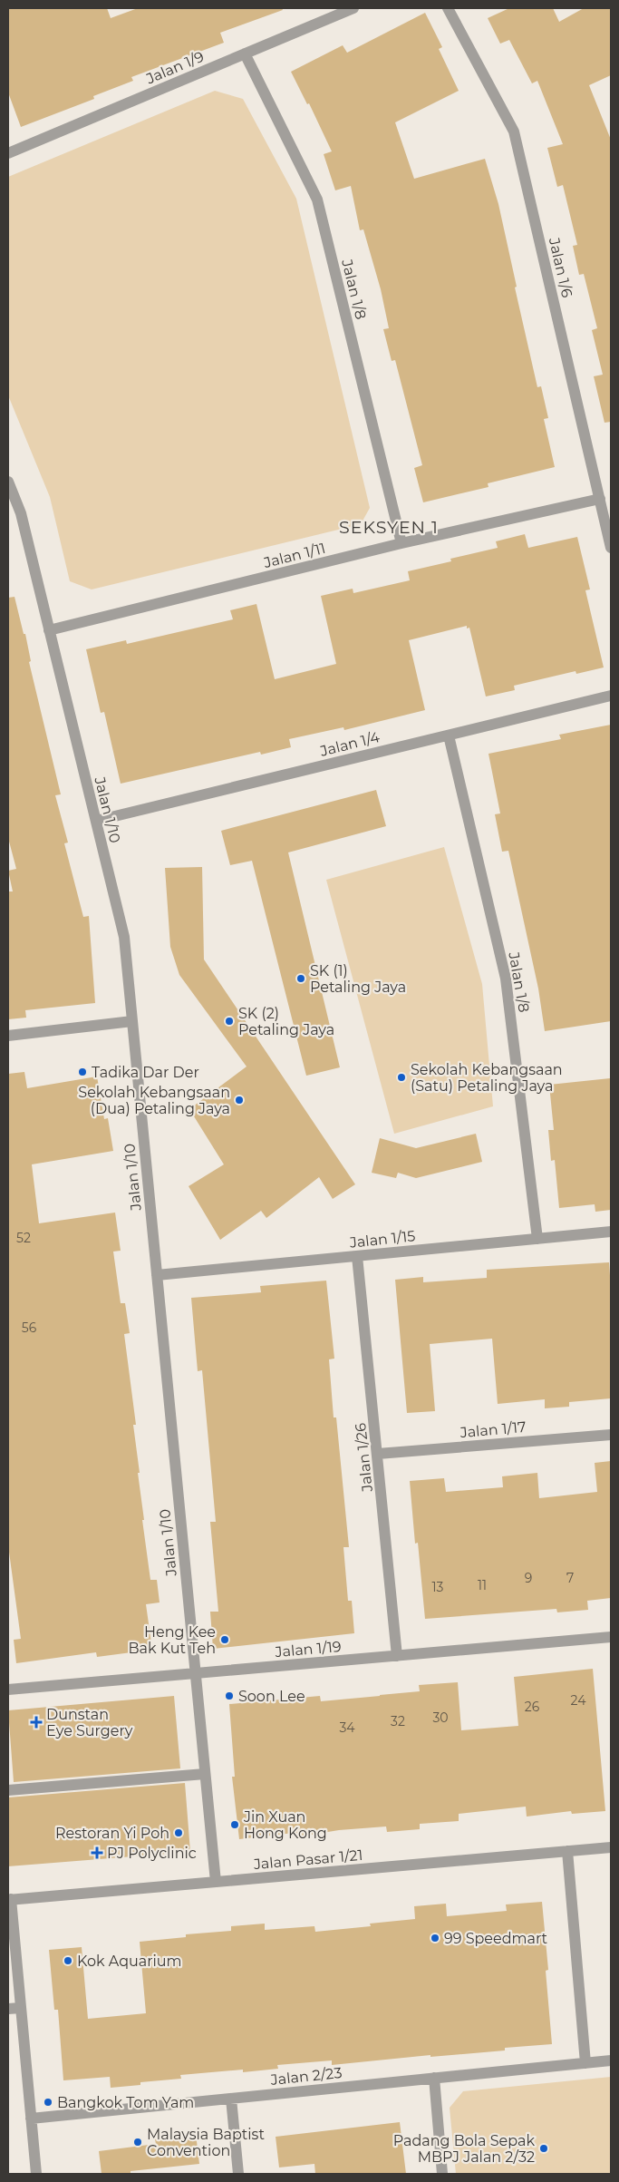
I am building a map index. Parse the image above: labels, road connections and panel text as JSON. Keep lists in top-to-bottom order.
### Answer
{
  "streets": {
    "street": [
      "Jalan 1/9",
      "Jalan 1/6",
      "Jalan 1/8",
      "Jalan 1/11",
      "Jalan 1/4",
      "Jalan 1/10",
      "Jalan 1/15",
      "Jalan 1/17",
      "Jalan 1/26",
      "Jalan 1/19",
      "Jalan Pasar 1/21",
      "Jalan 2/23"
    ]
  },
  "crossings": [
    ["Jalan 1/9", "Jalan 1/8"],
    ["Jalan 1/6", "Jalan 1/11"],
    ["Jalan 1/8", "Jalan 1/11"],
    ["Jalan 1/8", "Jalan 1/4"],
    ["Jalan 1/8", "Jalan 1/15"],
    ["Jalan 1/11", "Jalan 1/10"],
    ["Jalan 1/4", "Jalan 1/10"],
    ["Jalan 1/10", "Jalan 1/15"],
    ["Jalan 1/10", "Jalan 1/19"],
    ["Jalan 1/10", "Jalan Pasar 1/21"],
    ["Jalan 1/15", "Jalan 1/26"],
    ["Jalan 1/17", "Jalan 1/26"],
    ["Jalan 1/26", "Jalan 1/19"]
  ],
  "districts": ["SEKSYEN 1"],
  "places": {
    "other": [
      "SK (1) Petaling Jaya",
      "SK (2) Petaling Jaya",
      "Tadika Dar Der",
      "Sekolah Kebangsaan (Satu) Petaling Jaya",
      "Sekolah Kebangsaan (Dua) Petaling Jaya",
      "Heng Kee Bak Kut Teh",
      "Soon Lee",
      "Jin Xuan Hong Kong",
      "Restoran Yi Poh",
      "99 Speedmart",
      "Kok Aquarium",
      "Bangkok Tom Yam",
      "Malaysia Baptist Convention",
      "Padang Bola Sepak MBPJ Jalan 2/32"
    ],
    "health": ["Dunstan Eye Surgery", "PJ Polyclinic"]
  },
  "house_numbers": [
    "52",
    "56",
    "9",
    "7",
    "11",
    "13",
    "24",
    "26",
    "30",
    "32",
    "34"
  ]
}
